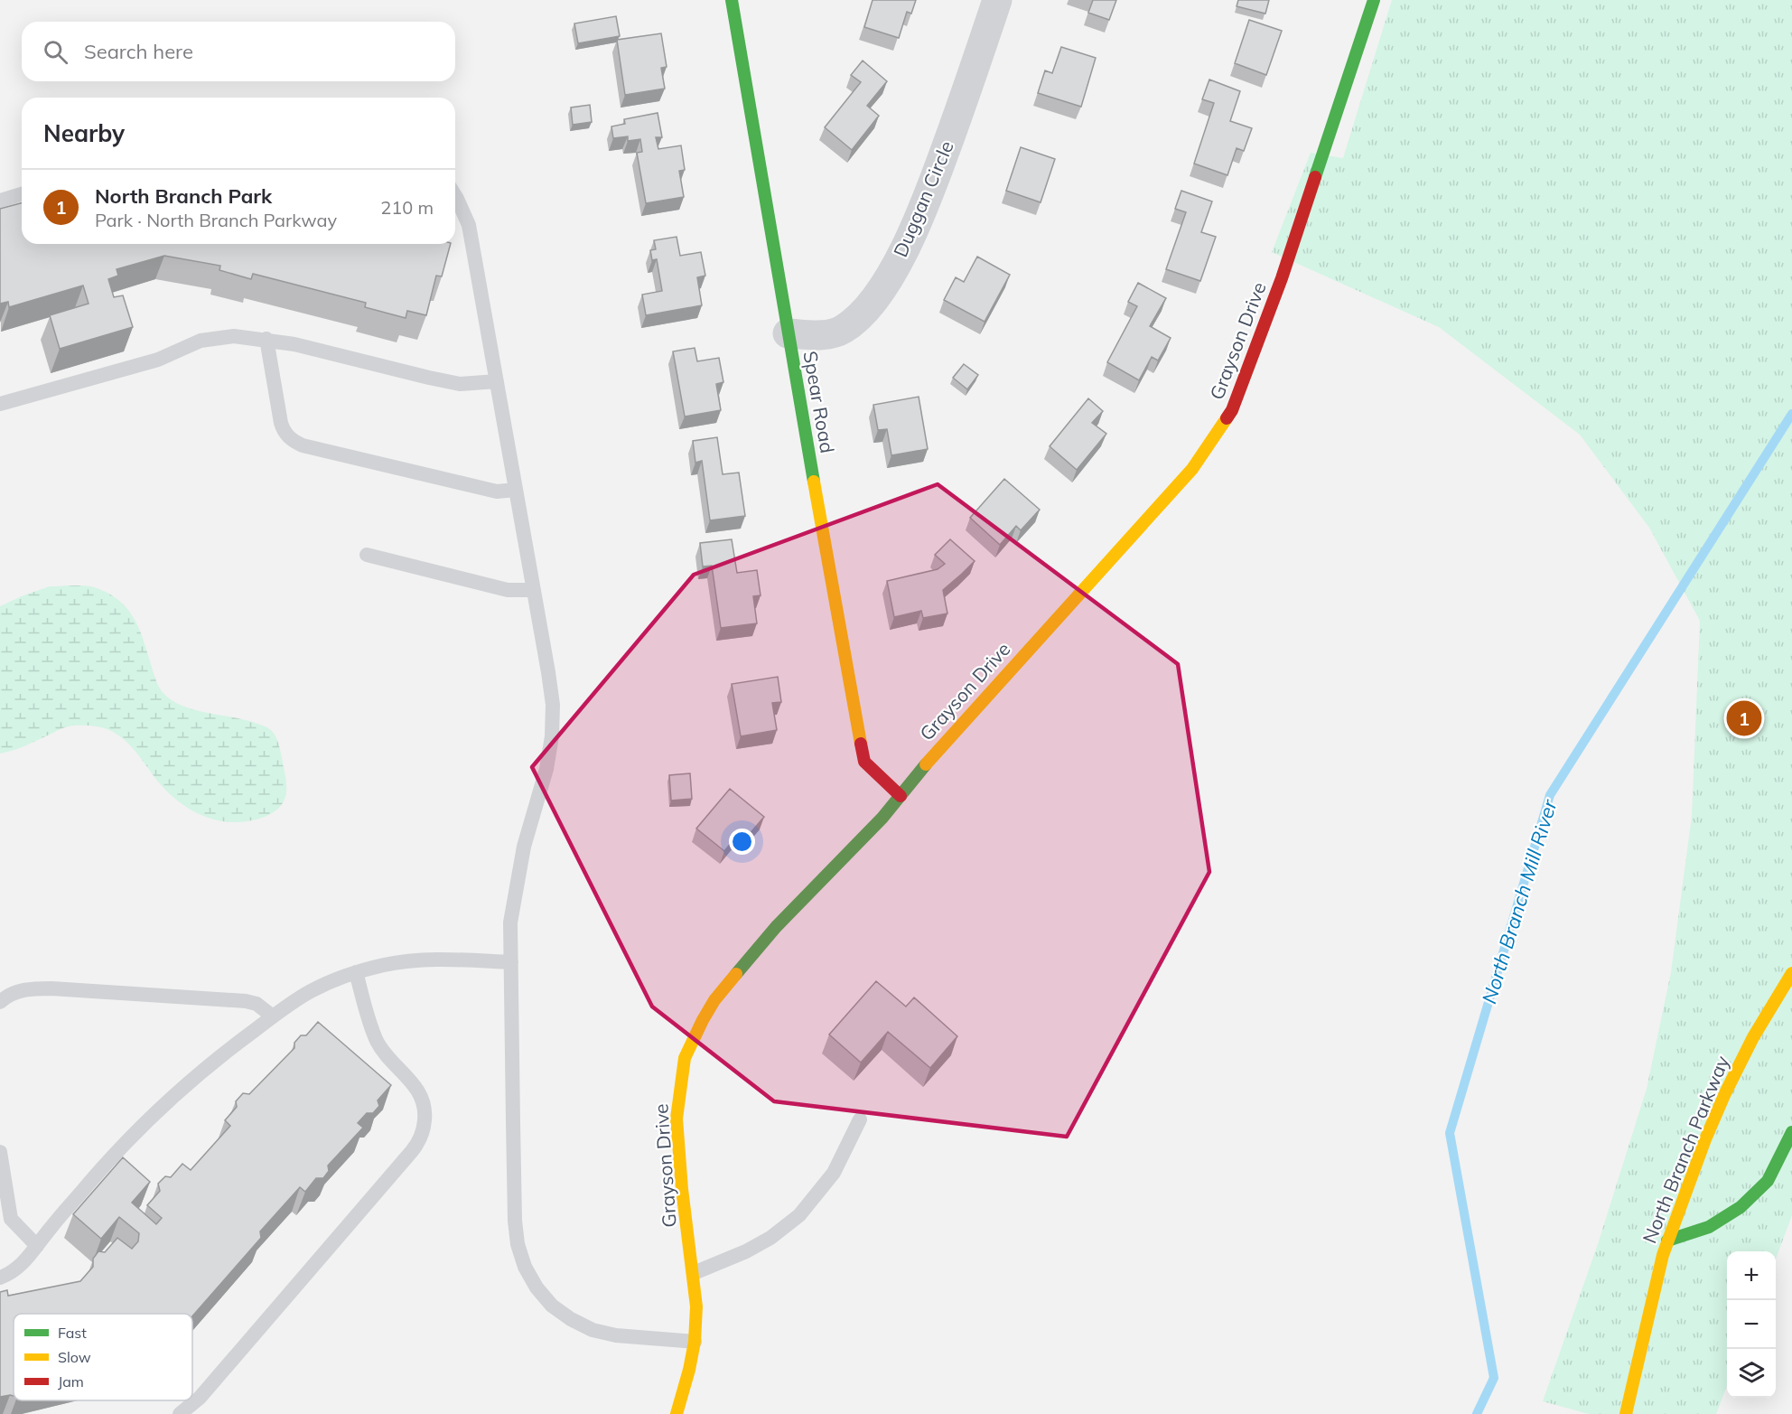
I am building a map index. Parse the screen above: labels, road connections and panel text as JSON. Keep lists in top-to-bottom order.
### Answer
{
  "streets": {
    "street": [
      "Duggan Circle",
      "Grayson Drive",
      "Spear Road",
      "North Branch Parkway"
    ]
  },
  "crossings": [
    ["Duggan Circle", "Spear Road"],
    ["Grayson Drive", "Spear Road"]
  ],
  "water": ["North Branch Mill River"],
  "legend": ["Fast", "Slow", "Jam"],
  "page": {
    "search": "Search here",
    "heading": "Nearby",
    "list": [
      {
        "mark": "1",
        "name": "North Branch Park",
        "note": "Park · North Branch Parkway",
        "value": "210 m"
      }
    ],
    "pins": "1",
    "map_buttons": ["+", "−"]
  }
}
